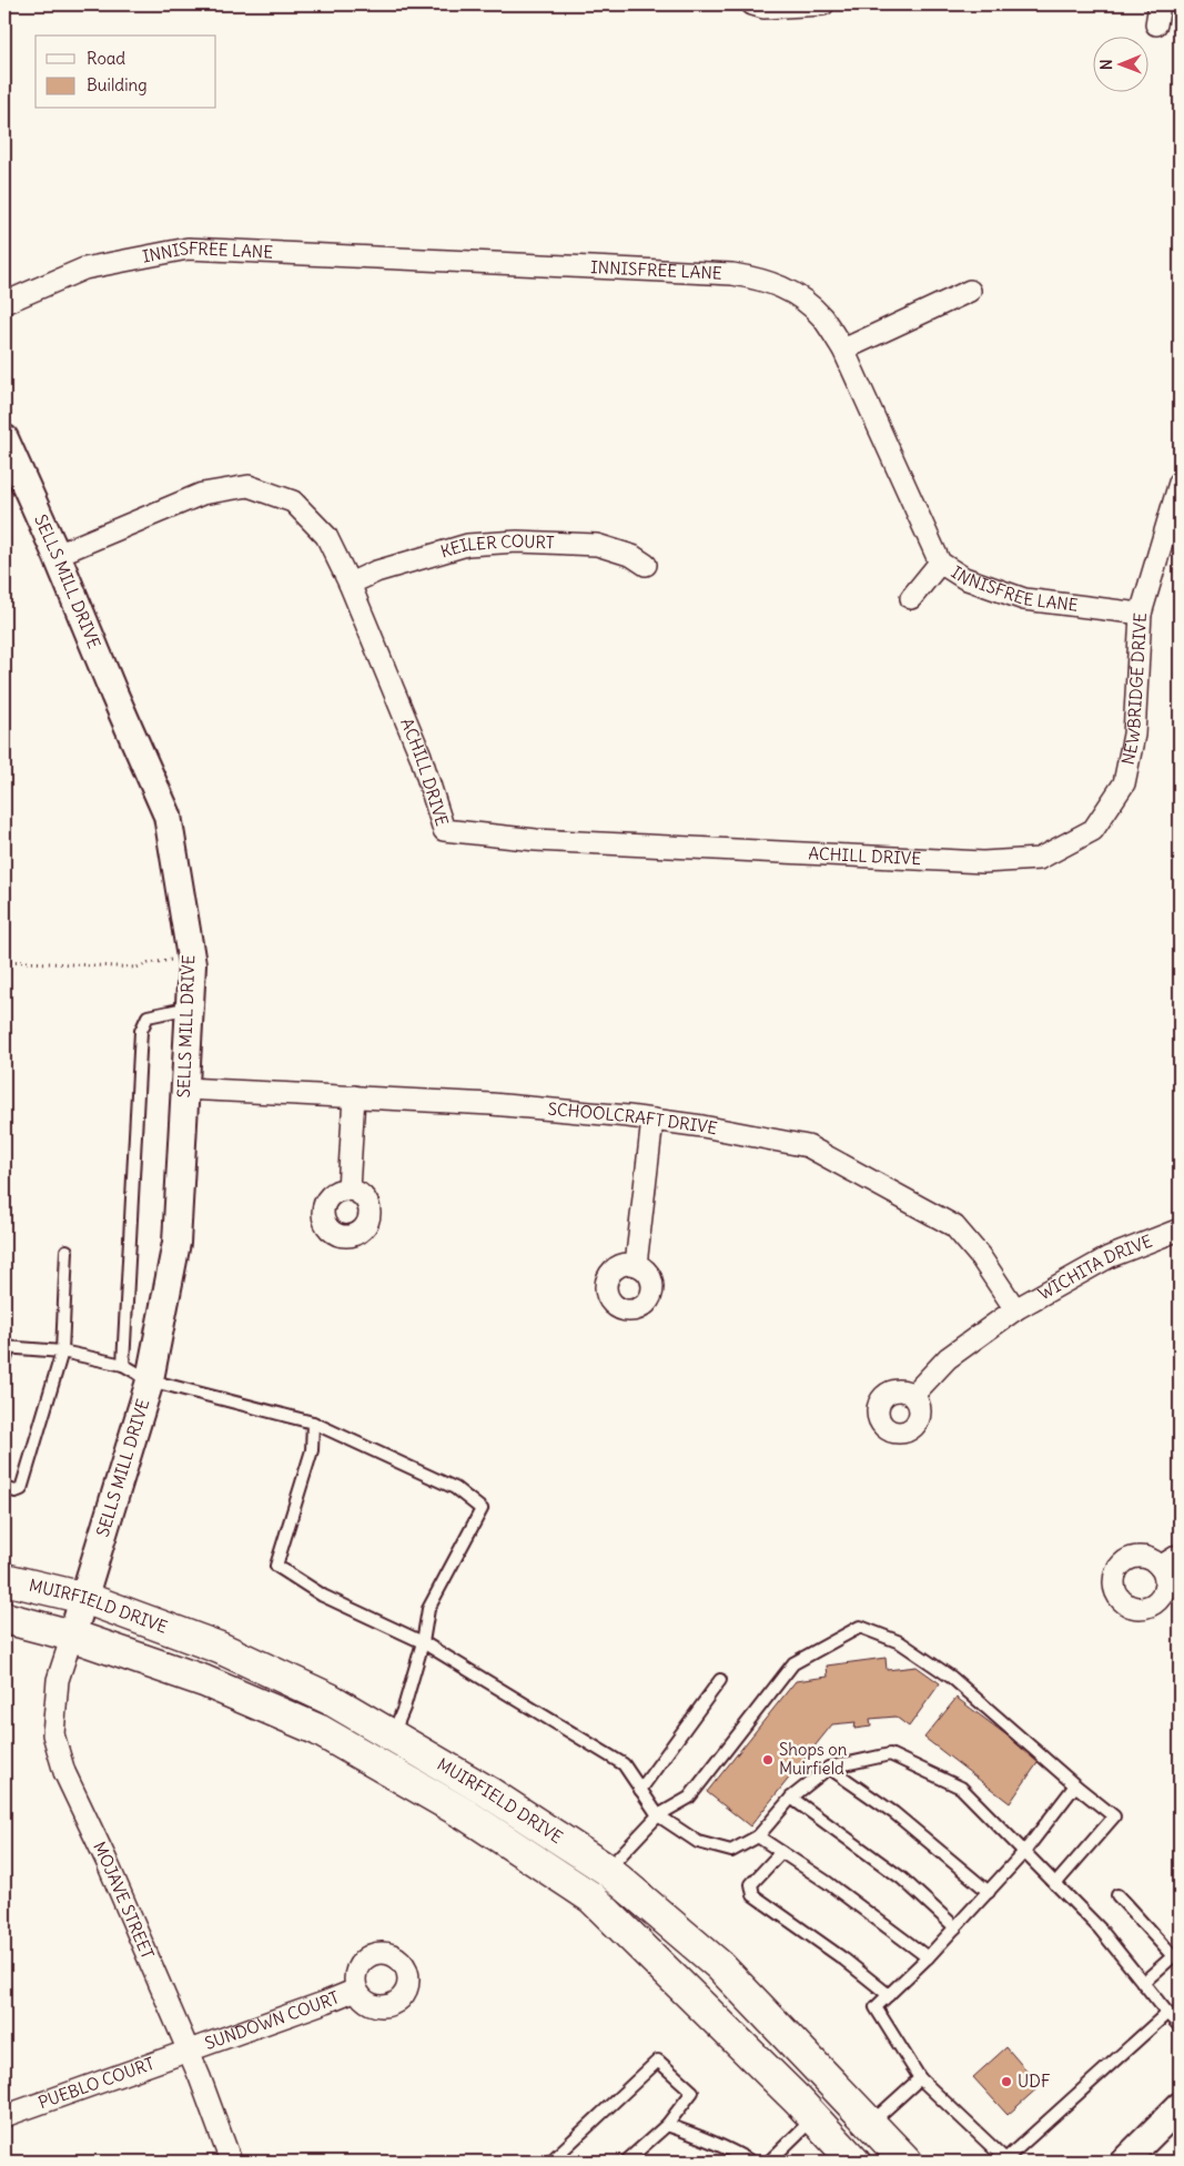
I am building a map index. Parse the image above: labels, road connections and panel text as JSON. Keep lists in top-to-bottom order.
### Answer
{
  "streets": {
    "main road": ["MUIRFIELD DRIVE"],
    "street": [
      "INNISFREE LANE",
      "KEILER COURT",
      "SELLS MILL DRIVE",
      "NEWBRIDGE DRIVE",
      "ACHILL DRIVE",
      "SCHOOLCRAFT DRIVE",
      "WICHITA DRIVE",
      "MOJAVE STREET",
      "SUNDOWN COURT",
      "PUEBLO COURT"
    ]
  },
  "crossings": [
    ["INNISFREE LANE", "NEWBRIDGE DRIVE"],
    ["KEILER COURT", "ACHILL DRIVE"],
    ["SELLS MILL DRIVE", "ACHILL DRIVE"],
    ["SELLS MILL DRIVE", "SCHOOLCRAFT DRIVE"],
    ["SELLS MILL DRIVE", "MUIRFIELD DRIVE"],
    ["SELLS MILL DRIVE", "MOJAVE STREET"],
    ["NEWBRIDGE DRIVE", "ACHILL DRIVE"],
    ["SCHOOLCRAFT DRIVE", "WICHITA DRIVE"],
    ["MUIRFIELD DRIVE", "MOJAVE STREET"],
    ["MOJAVE STREET", "SUNDOWN COURT"],
    ["MOJAVE STREET", "PUEBLO COURT"],
    ["SUNDOWN COURT", "PUEBLO COURT"]
  ],
  "places": ["Shops on Muirfield", "UDF"],
  "legend": ["Road", "Building"],
  "north": "left"
}
